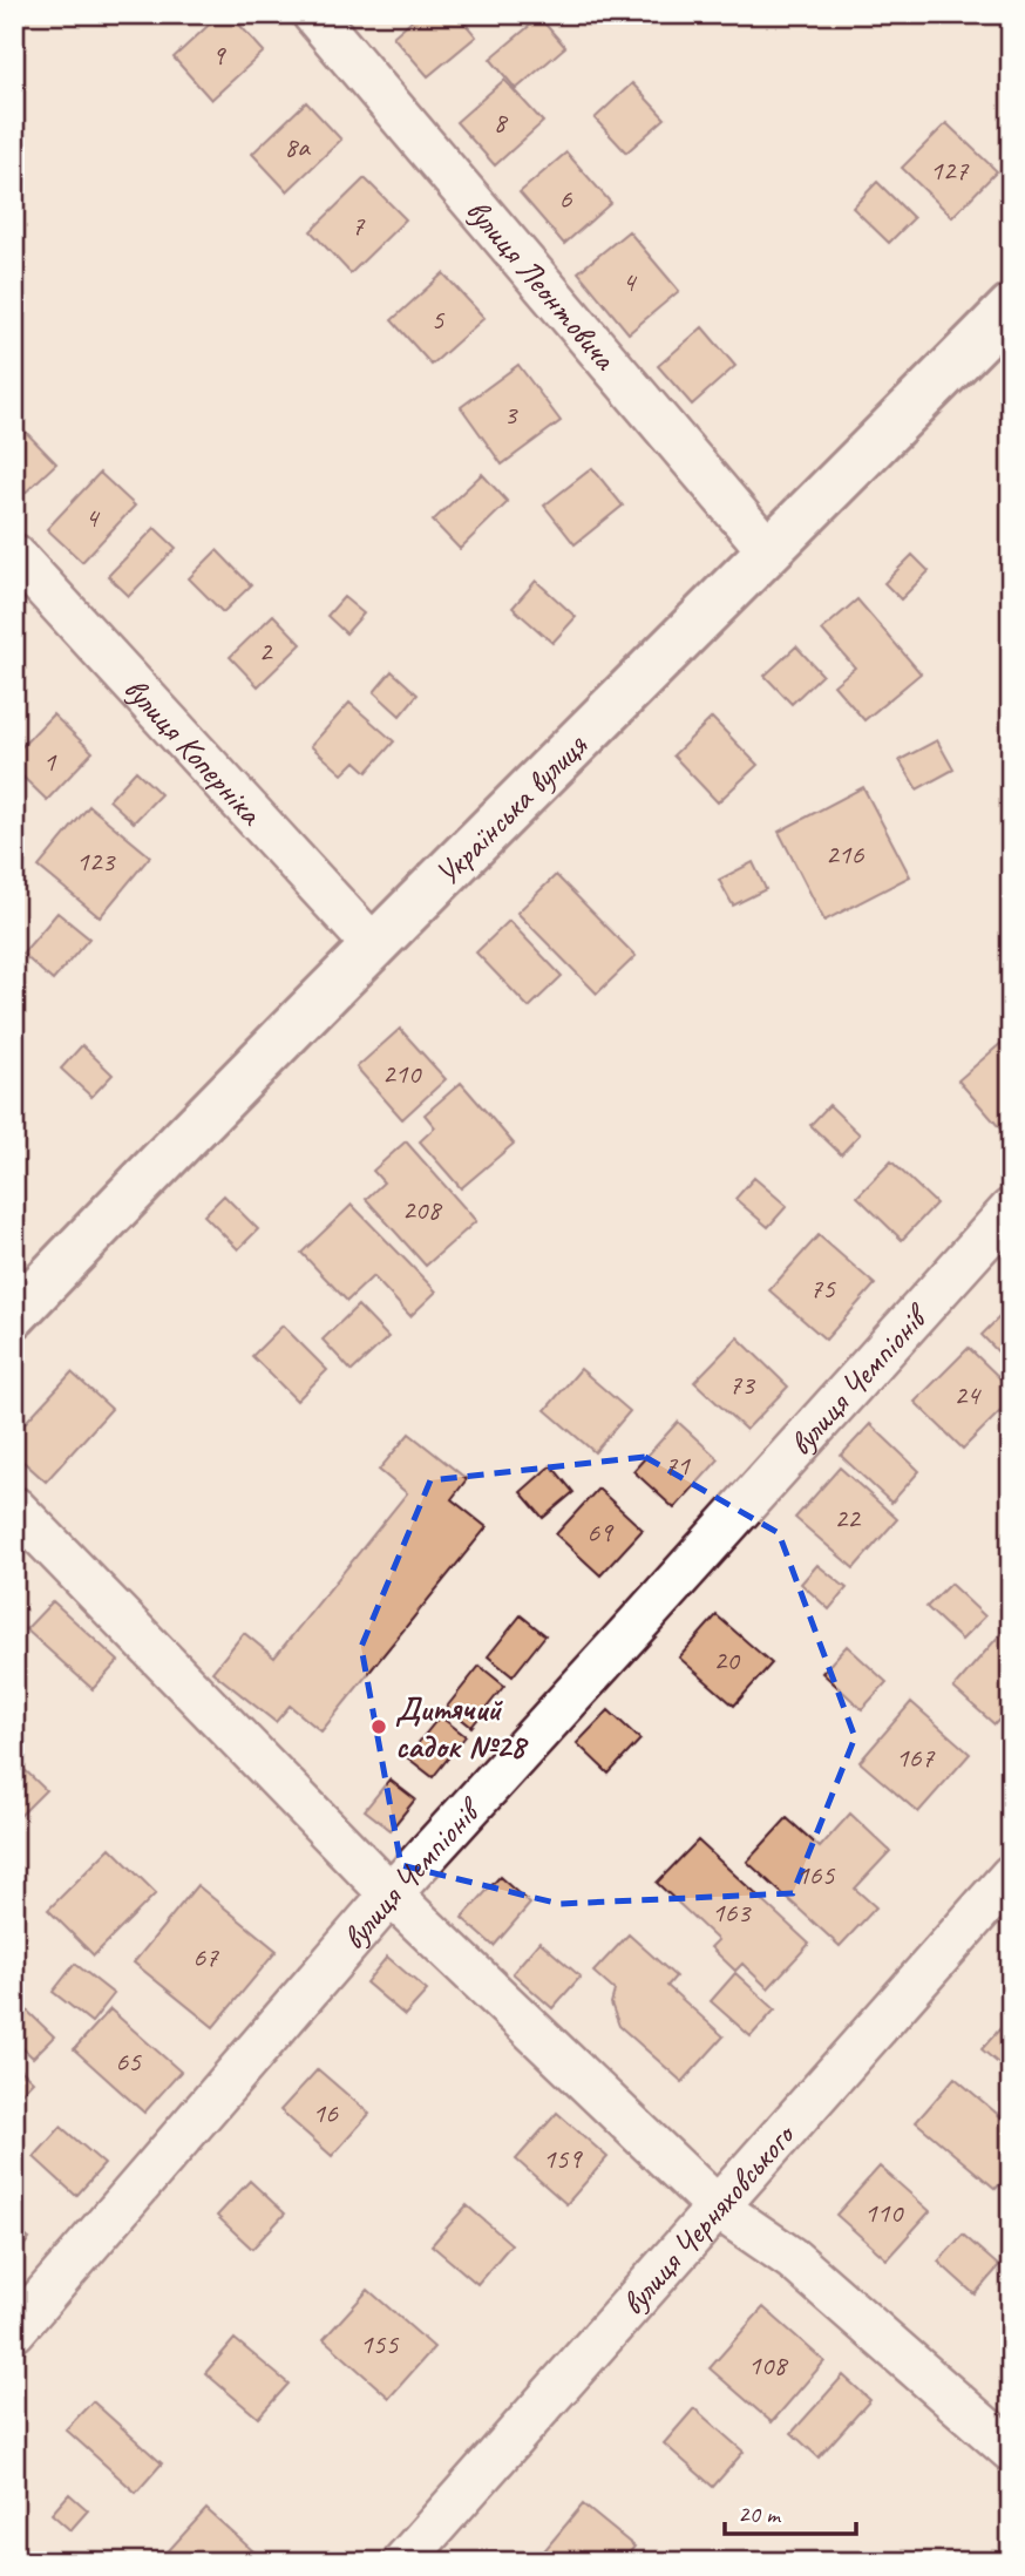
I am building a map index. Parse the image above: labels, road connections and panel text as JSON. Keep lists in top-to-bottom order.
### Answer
{
  "streets": {
    "main road": ["Українська вулиця"],
    "street": [
      "вулиця Леонтовича",
      "вулиця Коперніка",
      "вулиця Чемпіонів",
      "вулиця Черняховського"
    ]
  },
  "crossings": [
    ["вулиця Леонтовича", "Українська вулиця"],
    ["вулиця Коперніка", "Українська вулиця"]
  ],
  "places": ["Дитячий садок №28"],
  "house_numbers": [
    "9",
    "8",
    "8а",
    "127",
    "6",
    "7",
    "4",
    "5",
    "3",
    "4",
    "2",
    "1",
    "216",
    "123",
    "210",
    "208",
    "75",
    "73",
    "24",
    "71",
    "22",
    "69",
    "20",
    "167",
    "165",
    "163",
    "67",
    "65",
    "16",
    "159",
    "110",
    "155",
    "108"
  ],
  "scale_bar": "20 m"
}
